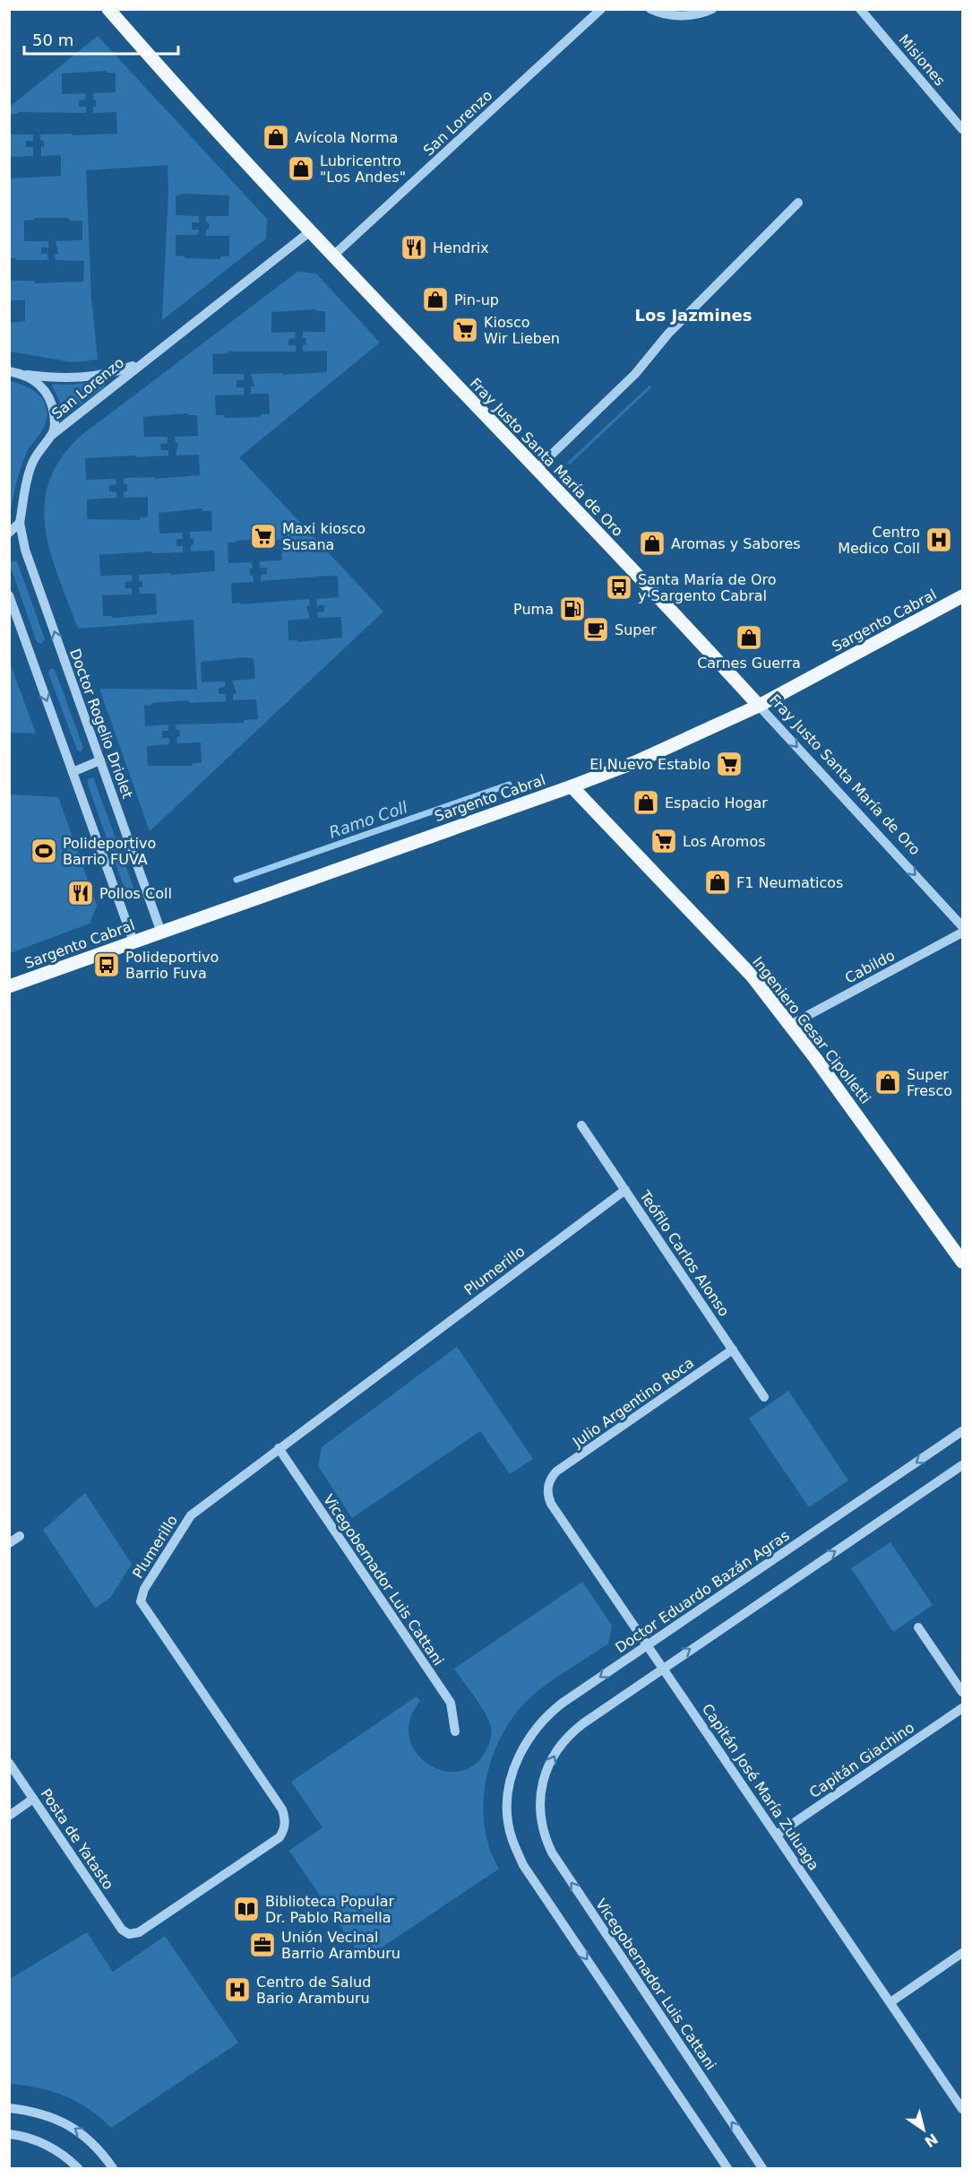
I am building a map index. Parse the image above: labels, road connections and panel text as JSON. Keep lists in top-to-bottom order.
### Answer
{
  "streets": {
    "main road": ["Fray Justo Santa María de Oro", "Sargento Cabral", "Ingeniero Cesar Cipolletti"],
    "street": [
      "Misiones",
      "San Lorenzo",
      "Doctor Rogelio Driolet",
      "Cabildo",
      "Teófilo Carlos Alonso",
      "Plumerillo",
      "Julio Argentino Roca",
      "Vicegobernador Luis Cattani",
      "Doctor Eduardo Bazán Agras",
      "Capitán Giachino",
      "Capitán José María Zuluaga",
      "Posta de Yatasto"
    ]
  },
  "crossings": [
    ["San Lorenzo", "Fray Justo Santa María de Oro"],
    ["San Lorenzo", "Doctor Rogelio Driolet"],
    ["Fray Justo Santa María de Oro", "Sargento Cabral"],
    ["Sargento Cabral", "Doctor Rogelio Driolet"],
    ["Sargento Cabral", "Ingeniero Cesar Cipolletti"],
    ["Cabildo", "Ingeniero Cesar Cipolletti"],
    ["Teófilo Carlos Alonso", "Plumerillo"],
    ["Teófilo Carlos Alonso", "Julio Argentino Roca"],
    ["Plumerillo", "Vicegobernador Luis Cattani"],
    ["Plumerillo", "Posta de Yatasto"],
    ["Julio Argentino Roca", "Capitán José María Zuluaga"],
    ["Vicegobernador Luis Cattani", "Capitán José María Zuluaga"],
    ["Doctor Eduardo Bazán Agras", "Capitán José María Zuluaga"],
    ["Capitán Giachino", "Capitán José María Zuluaga"]
  ],
  "one_way": ["Vicegobernador Luis Cattani"],
  "districts": ["Los Jazmines"],
  "water": ["Ramo Coll"],
  "places": {
    "shop": [
      "Avícola Norma",
      "Lubricentro \"Los Andes\"",
      "Pin-up",
      "Aromas y Sabores",
      "Carnes Guerra",
      "Espacio Hogar",
      "F1 Neumaticos",
      "Super Fresco"
    ],
    "restaurant": ["Hendrix", "Pollos Coll"],
    "supermarket": [
      "Kiosco Wir Lieben",
      "Maxi kiosco Susana",
      "El Nuevo Establo",
      "Los Aromos"
    ],
    "hospital": ["Centro Medico Coll", "Centro de Salud Bario Aramburu"],
    "bus stop": ["Santa María de Oro y Sargento Cabral", "Polideportivo Barrio Fuva"],
    "fuel station": ["Puma"],
    "cafe": ["Super"],
    "sports": ["Polideportivo Barrio FUVA"],
    "library": ["Biblioteca Popular Dr. Pablo Ramella"],
    "office": ["Unión Vecinal Barrio Aramburu"]
  },
  "scale_bar": "50 m",
  "north": "bottom right"
}
